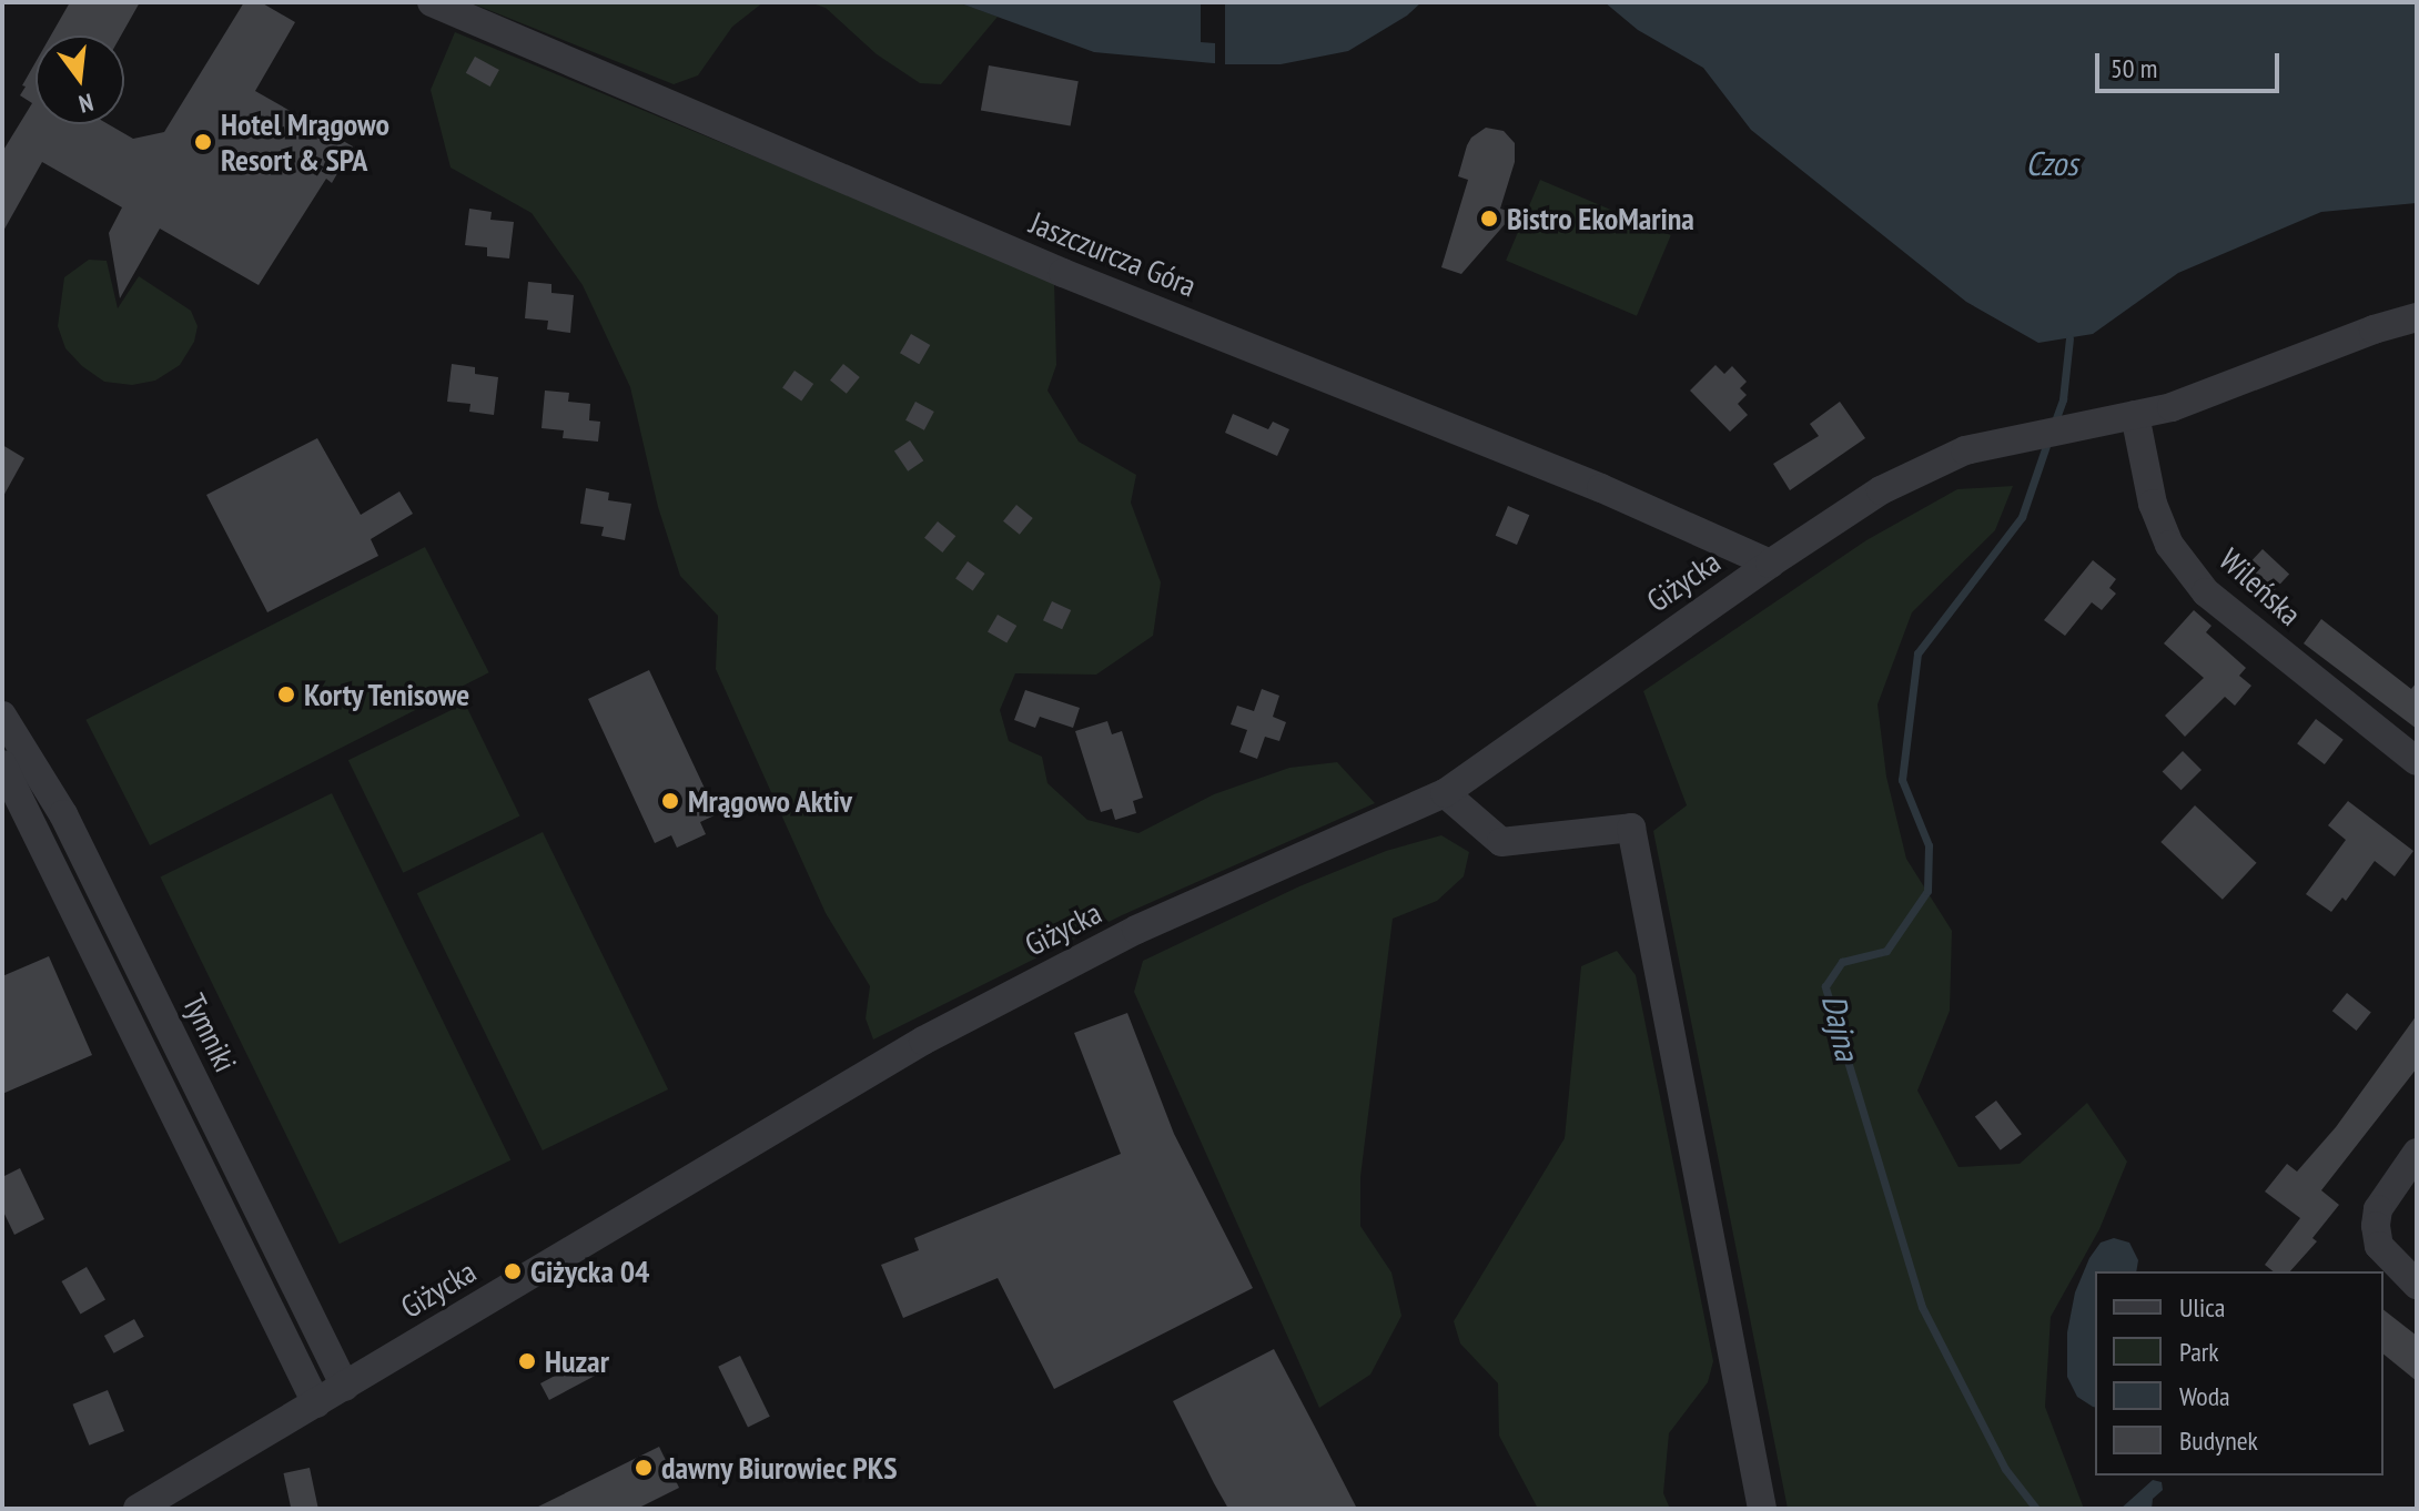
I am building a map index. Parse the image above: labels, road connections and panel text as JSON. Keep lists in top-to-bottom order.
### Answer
{
  "streets": {
    "street": [
      "Jaszczurcza Góra",
      "Giżycka",
      "Wileńska",
      "Tymniki"
    ]
  },
  "crossings": [
    ["Jaszczurcza Góra", "Giżycka"],
    ["Giżycka", "Wileńska"],
    ["Giżycka", "Tymniki"]
  ],
  "water": ["Czos", "Dajna"],
  "places": [
    "Hotel Mrągowo Resort & SPA",
    "Bistro EkoMarina",
    "Korty Tenisowe",
    "Mrągowo Aktiv",
    "Giżycka 04",
    "Huzar",
    "dawny Biurowiec PKS"
  ],
  "legend": [
    "Ulica",
    "Park",
    "Woda",
    "Budynek"
  ],
  "scale_bar": "50 m",
  "north": "bottom"
}
